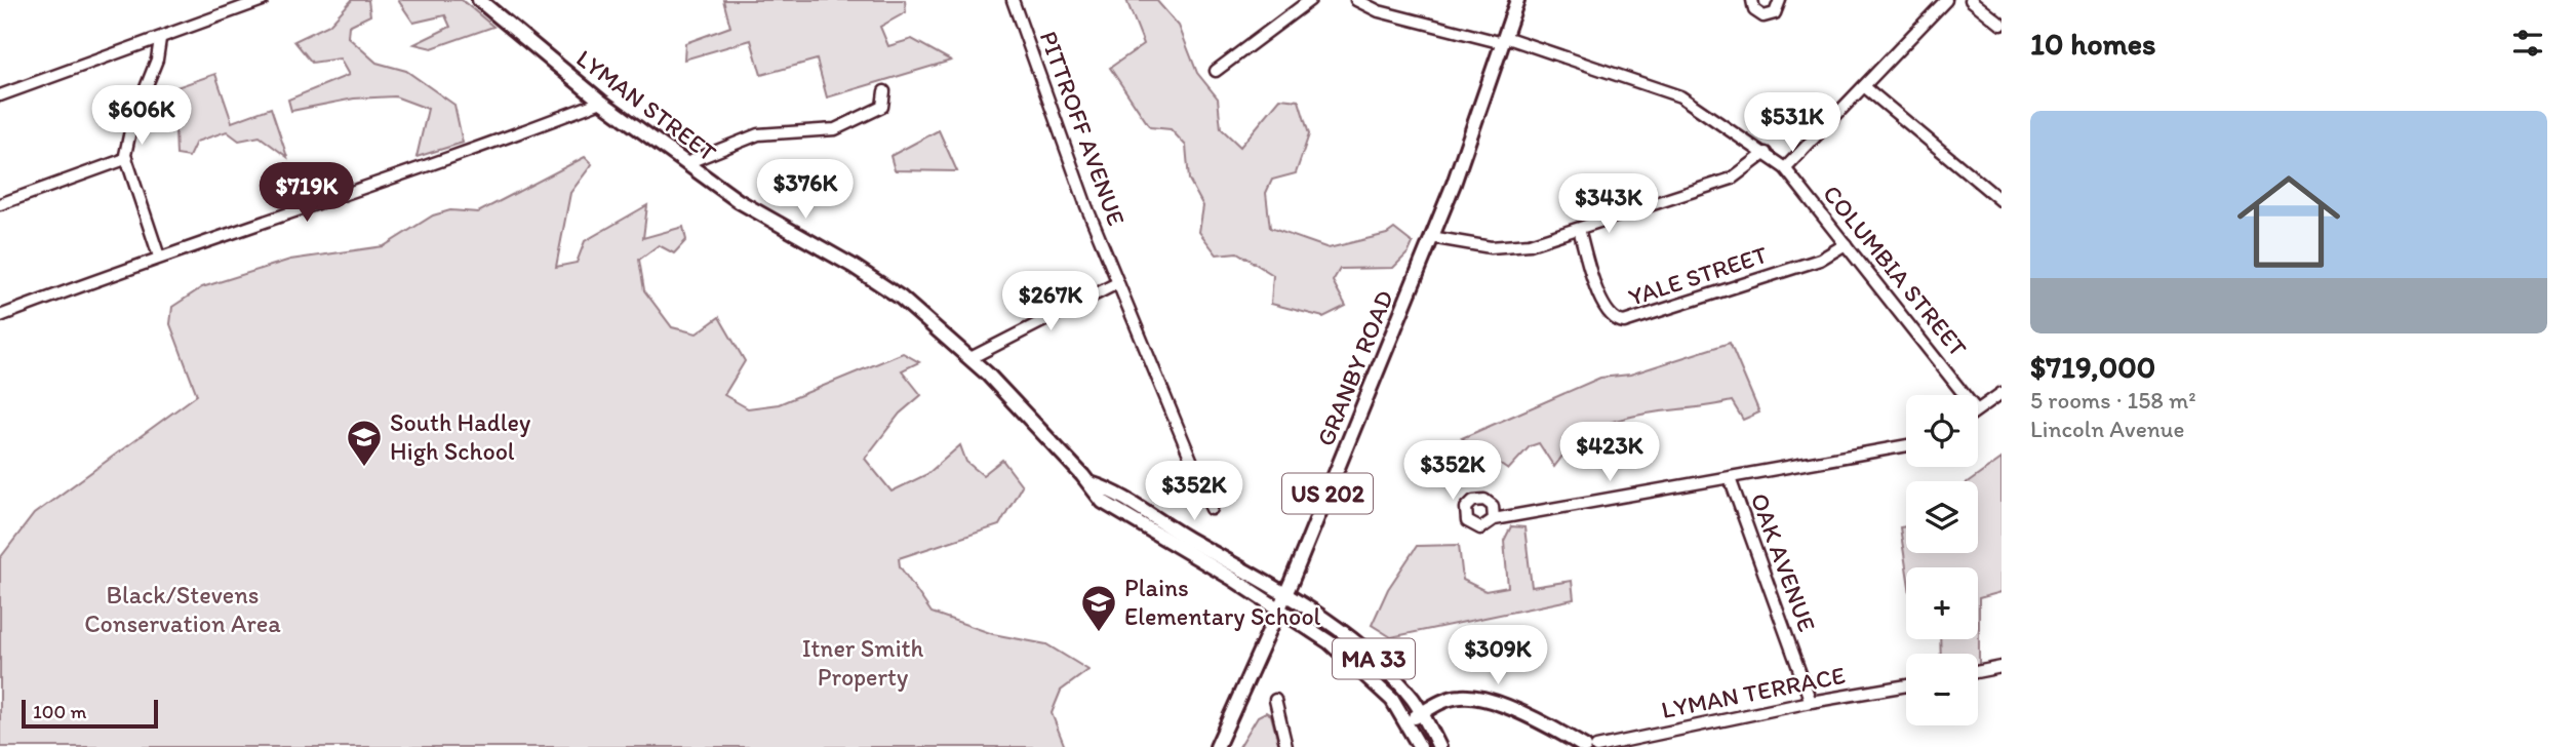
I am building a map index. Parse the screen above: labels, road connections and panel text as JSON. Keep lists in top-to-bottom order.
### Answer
{
  "streets": {
    "main road": [
      "LYMAN STREET",
      "GRANBY ROAD",
      "US 202",
      "MA 33"
    ],
    "street": [
      "PITTROFF AVENUE",
      "COLUMBIA STREET",
      "YALE STREET",
      "OAK AVENUE",
      "LYMAN TERRACE"
    ]
  },
  "crossings": [
    ["LYMAN STREET", "GRANBY ROAD"],
    ["LYMAN STREET", "MA 33"],
    ["COLUMBIA STREET", "YALE STREET"],
    ["COLUMBIA STREET", "GRANBY ROAD"],
    ["GRANBY ROAD", "MA 33"],
    ["OAK AVENUE", "LYMAN TERRACE"]
  ],
  "parks": ["Black/Stevens Conservation Area", "Itner Smith Property"],
  "places": {
    "school or university": ["South Hadley High School", "Plains Elementary School"]
  },
  "scale_bar": "100 m",
  "page": {
    "heading": "10 homes",
    "price": [
      "$606K",
      "$531K",
      "$376K",
      "$719K",
      "$343K",
      "$267K",
      "$423K",
      "$352K",
      "$352K",
      "$309K"
    ],
    "list": [
      {
        "name": "$719,000",
        "note": "5 rooms · 158 m² · Lincoln Avenue"
      }
    ],
    "map_buttons": ["+", "−"],
    "scale": "100 m"
  }
}
